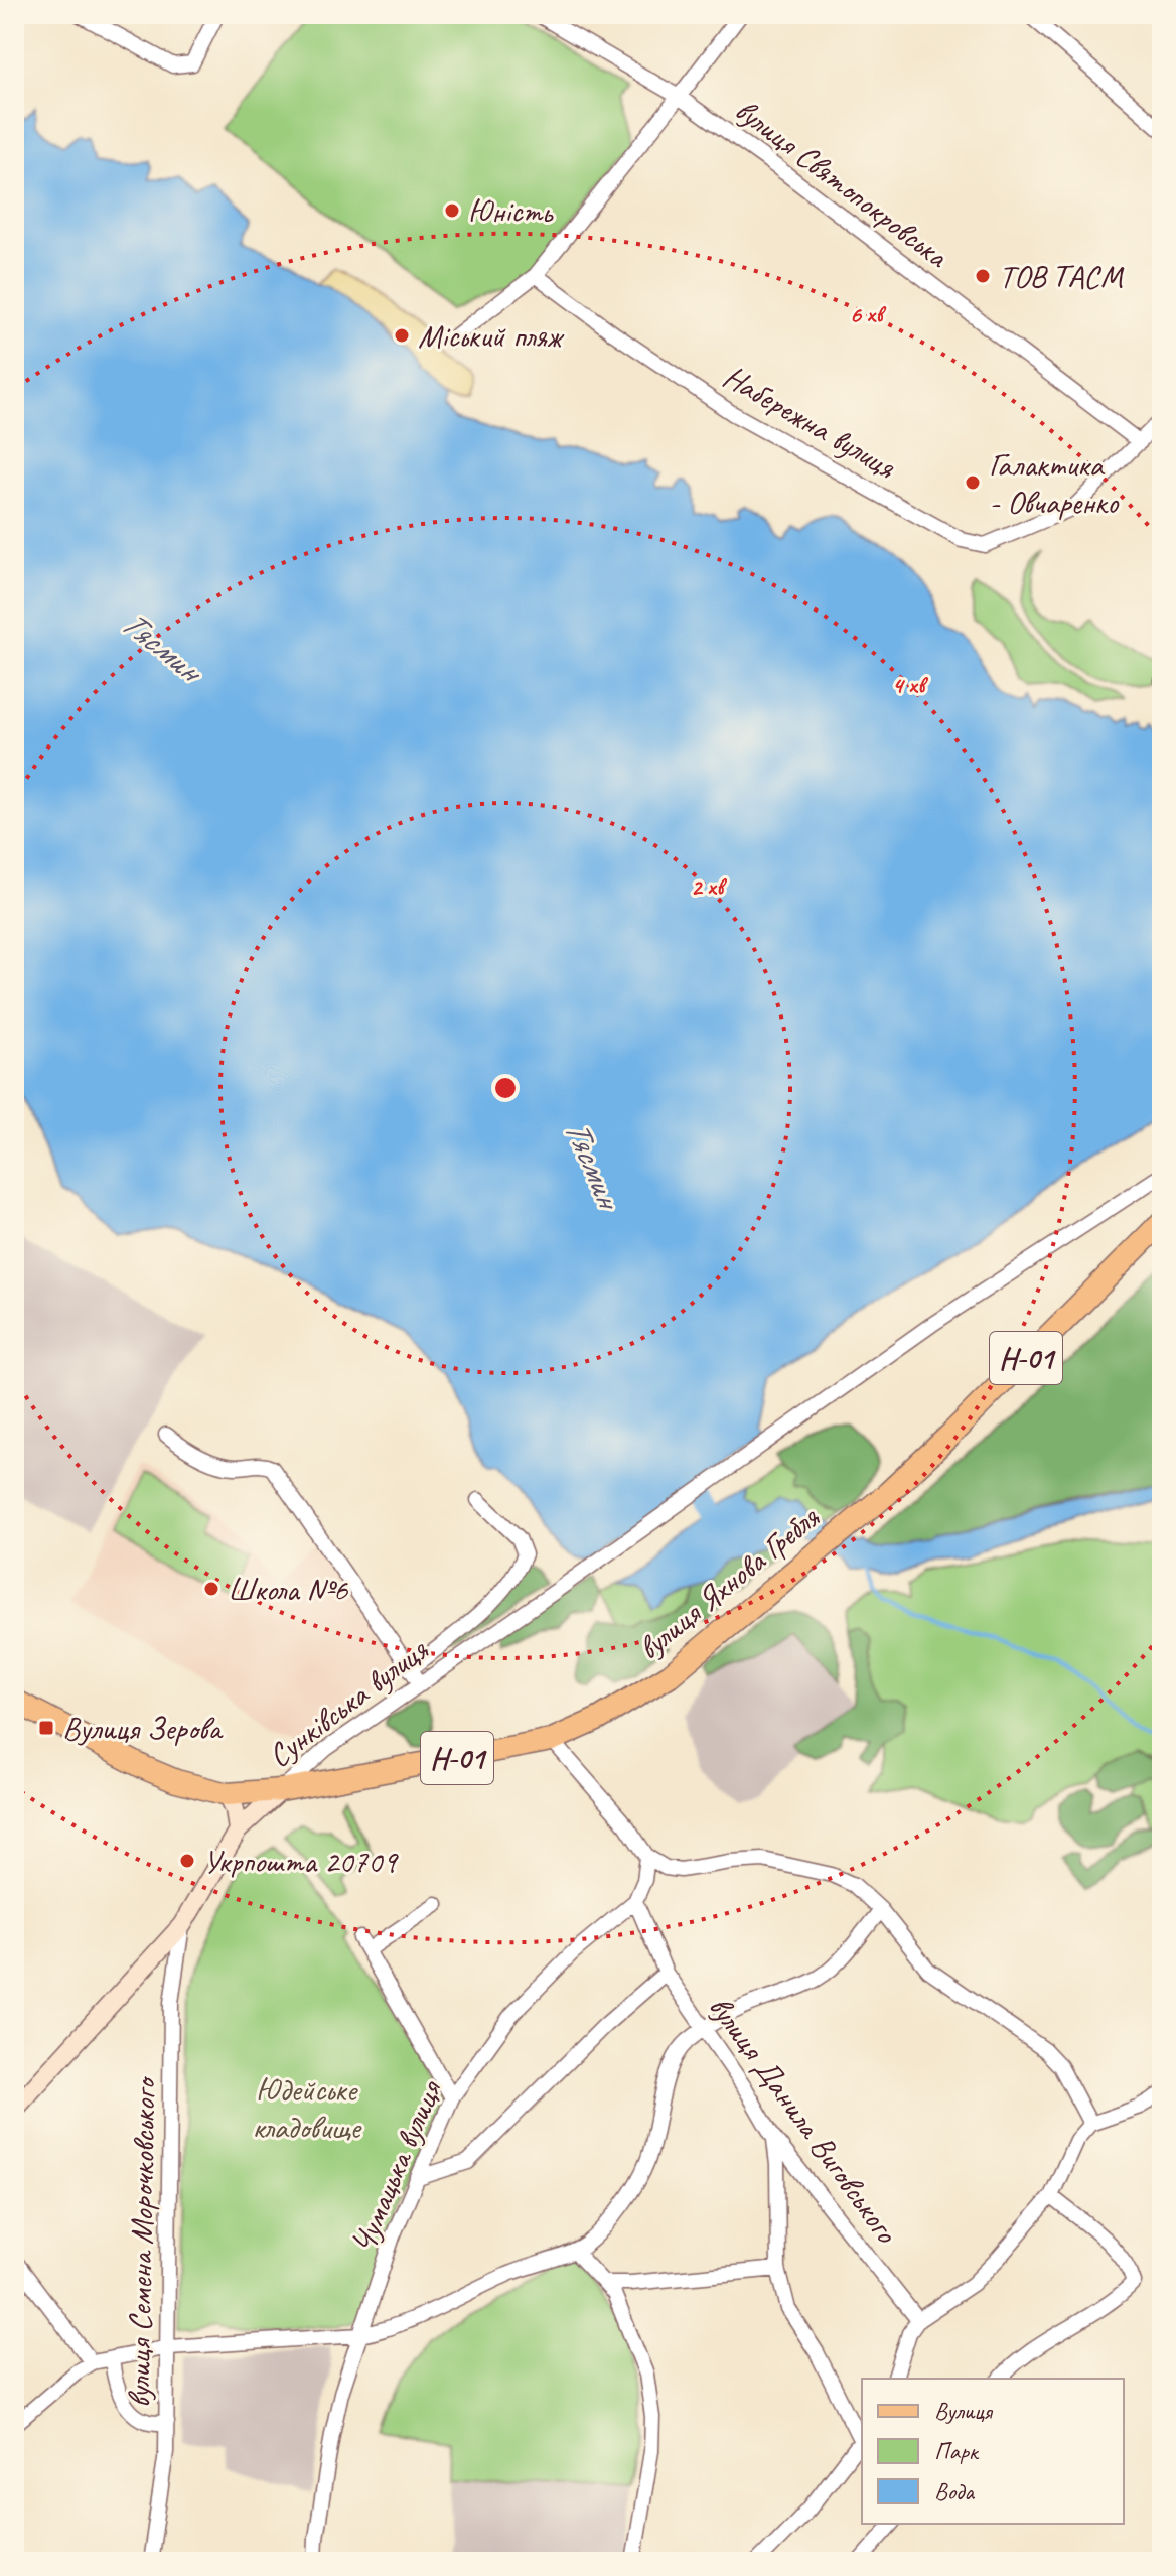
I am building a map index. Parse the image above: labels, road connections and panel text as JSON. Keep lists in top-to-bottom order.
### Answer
{
  "streets": {
    "main road": ["Н-01", "вулиця Яхнова Гребля"],
    "street": [
      "вулиця Святопокровська",
      "Набережна вулиця",
      "Сунківська вулиця",
      "вулиця Данила Виговського",
      "Чумацька вулиця",
      "вулиця Семена Морочковського"
    ]
  },
  "crossings": [
    ["вулиця Святопокровська", "Набережна вулиця"],
    ["Н-01", "вулиця Яхнова Гребля"],
    ["вулиця Яхнова Гребля", "Сунківська вулиця"],
    ["Сунківська вулиця", "вулиця Семена Морочковського"],
    ["вулиця Данила Виговського", "Чумацька вулиця"]
  ],
  "water": ["Тясмин"],
  "parks": ["Юдейське кладовище"],
  "places": {
    "other": [
      "Юність",
      "ТОВ ТАСМ",
      "Міський пляж",
      "Галактика - Овчаренко",
      "Школа №6",
      "Укрпошта 20709"
    ],
    "transit": ["Вулиця Зерова"]
  },
  "legend": ["Вулиця", "Парк", "Вода"],
  "rings": ["6 хв", "4 хв", "2 хв"]
}
